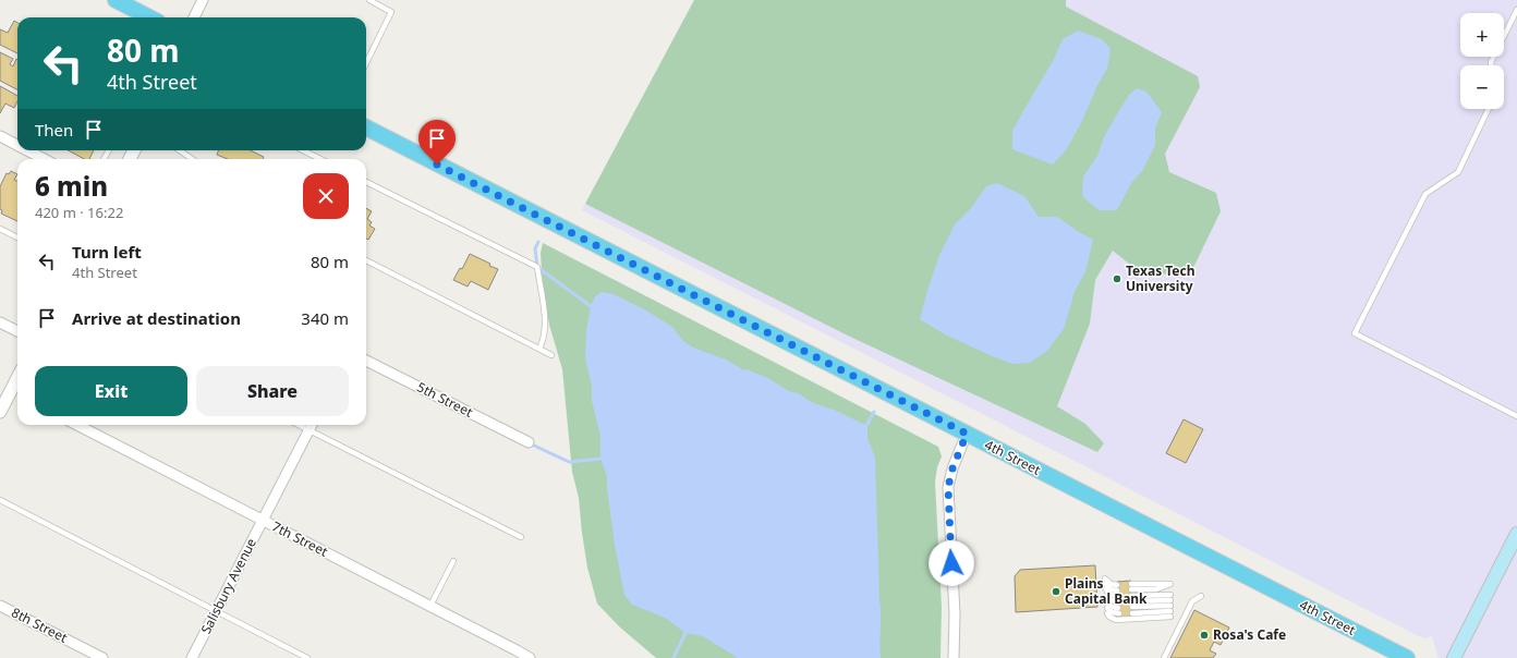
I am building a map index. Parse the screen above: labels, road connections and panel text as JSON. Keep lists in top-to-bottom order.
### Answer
{
  "streets": {
    "main road": ["4th Street"],
    "street": [
      "5th Street",
      "7th Street",
      "Salisbury Avenue",
      "8th Street"
    ]
  },
  "crossings": [
    ["7th Street", "Salisbury Avenue"]
  ],
  "places": ["Texas Tech University", "Plains Capital Bank", "Rosa's Cafe"],
  "page": {
    "map_buttons": ["+", "−"],
    "turn": ["80 m", "4th Street"],
    "then": "Then",
    "heading": ["6 min", "420 m · 16:22"],
    "list": [
      {
        "name": "Turn left",
        "note": "4th Street",
        "value": "80 m"
      },
      {
        "name": "Arrive at destination",
        "value": "340 m"
      }
    ],
    "buttons": ["Exit", "Share"]
  }
}
